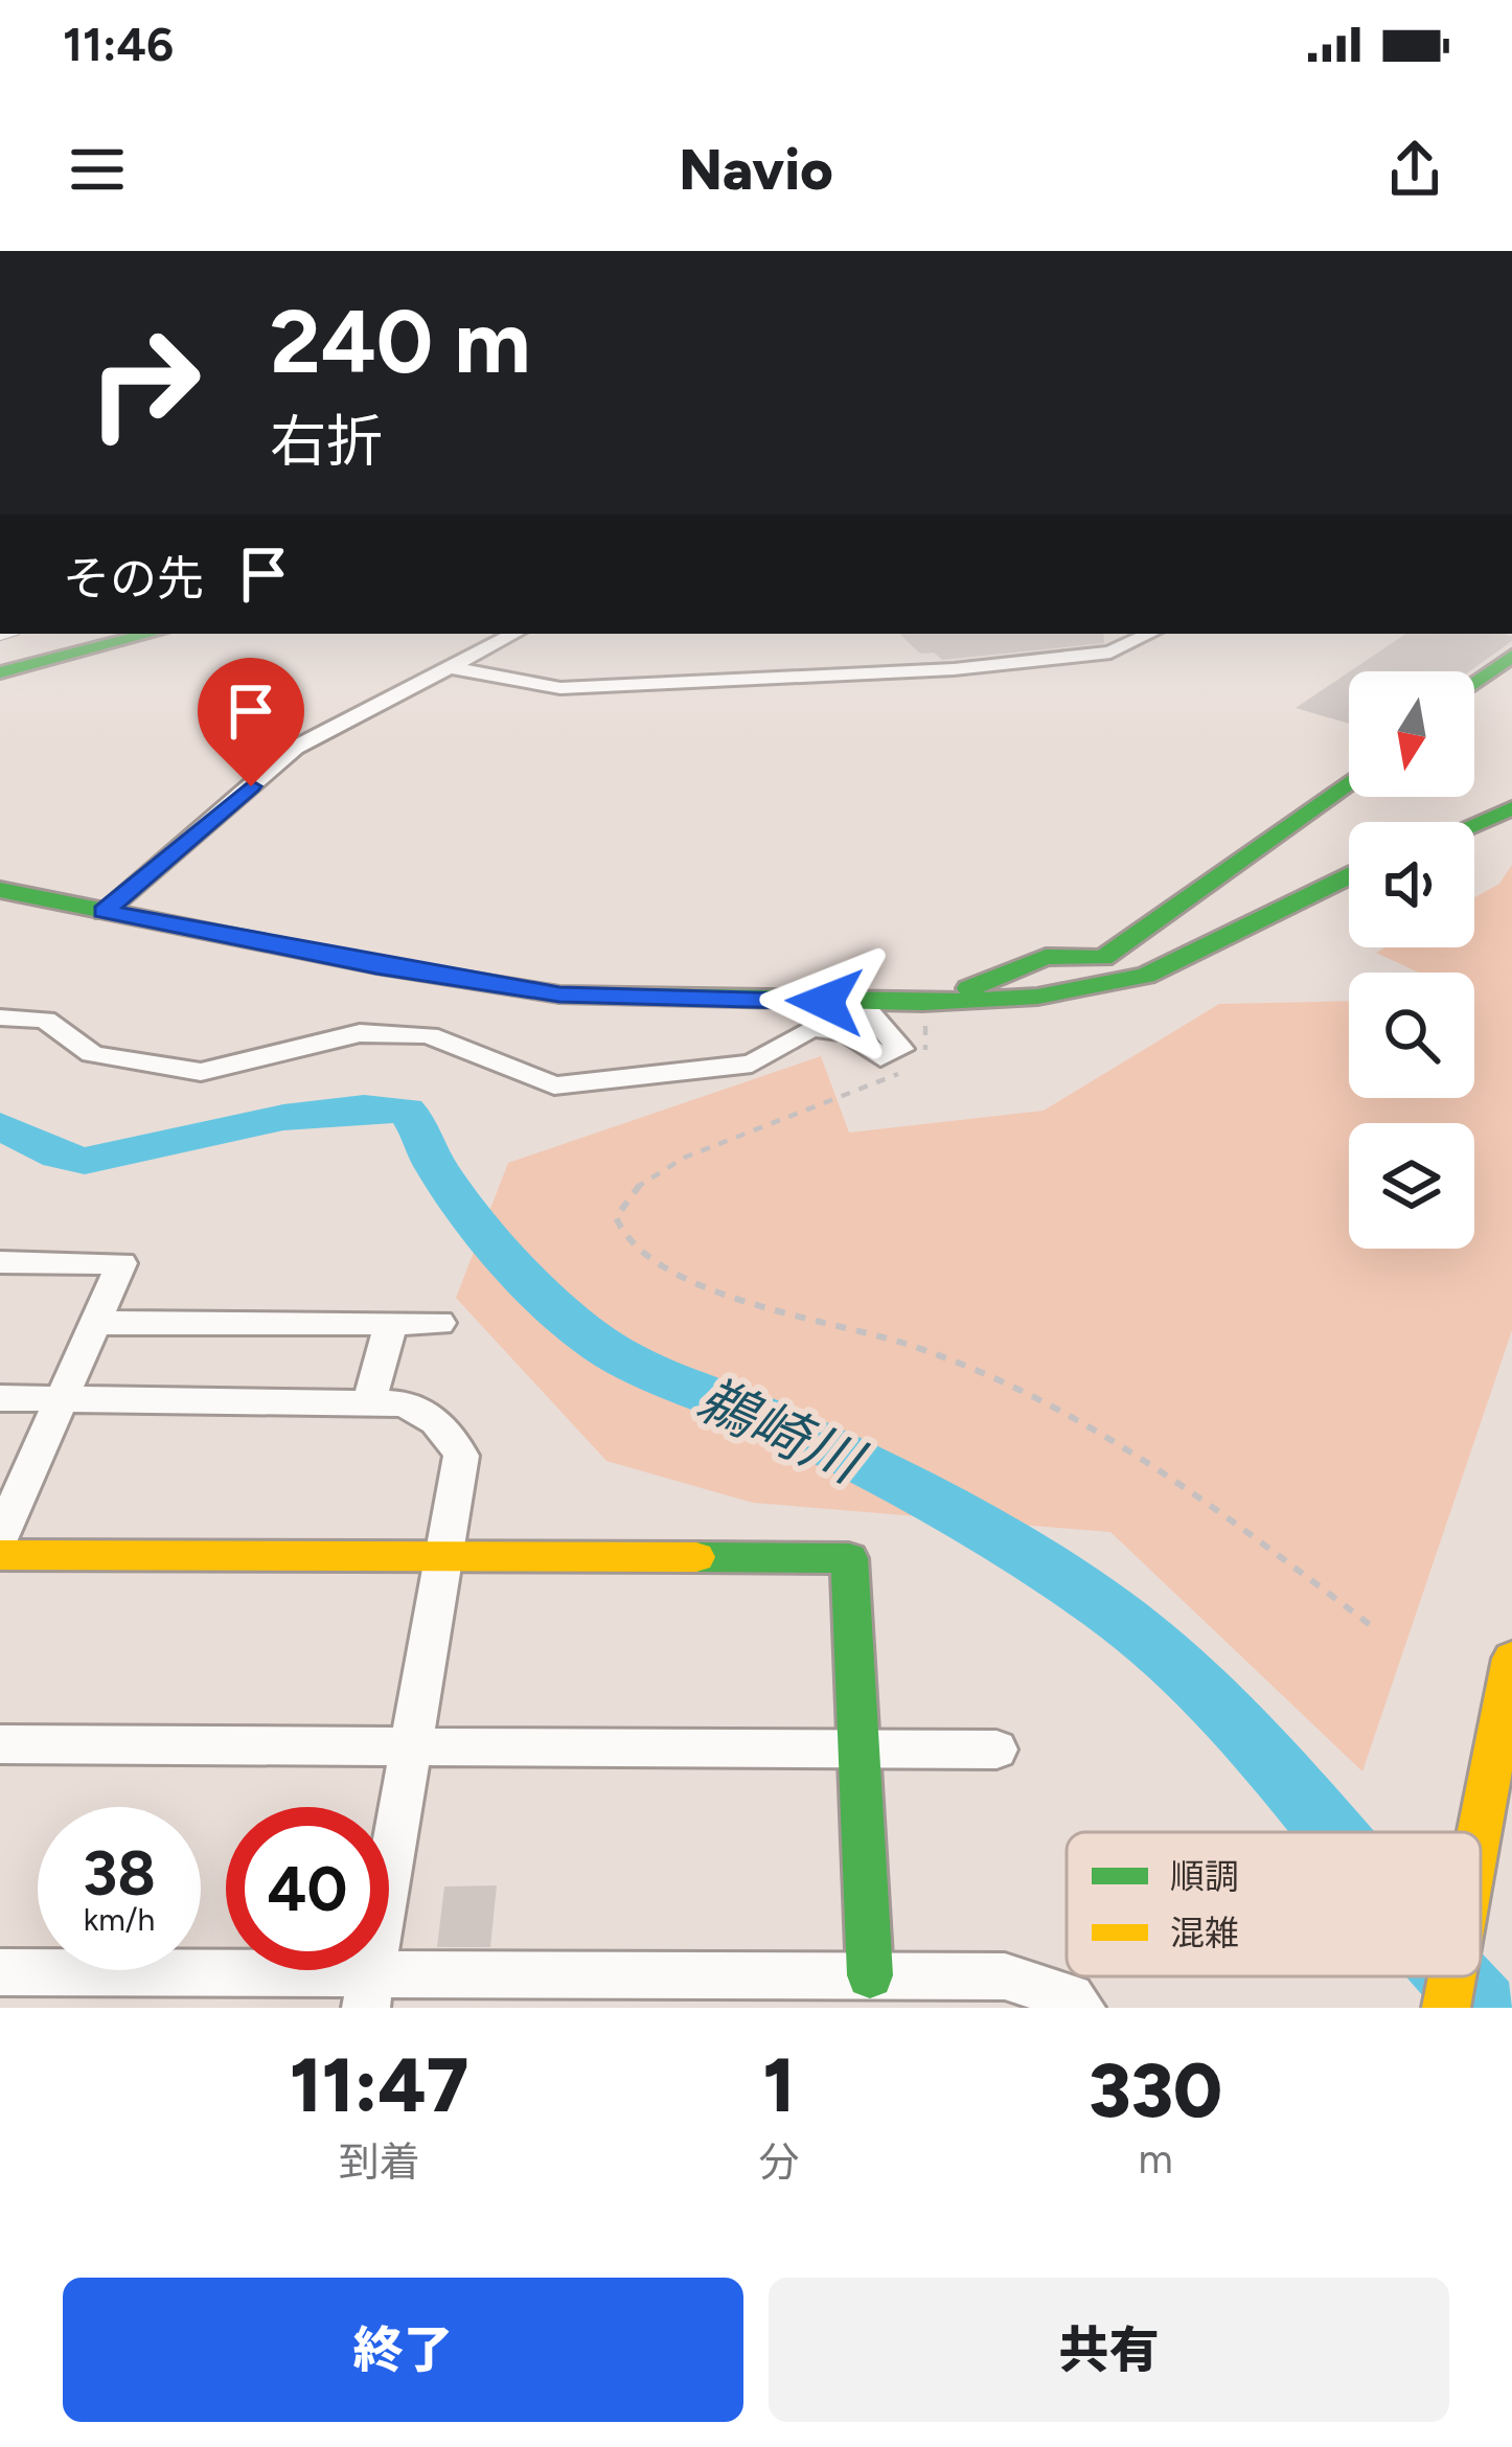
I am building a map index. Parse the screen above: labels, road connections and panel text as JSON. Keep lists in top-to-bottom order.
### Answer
{
  "water": ["鵜崎川"],
  "legend": ["順調", "混雑"],
  "north": "bottom",
  "page": {
    "status": "11:46",
    "header": "Navio",
    "turn": ["240 m", "右折"],
    "then": "その先",
    "speed": "38 km/h",
    "limit": "40",
    "eta": [
      "11:47",
      "到着",
      "1",
      "分",
      "330",
      "m"
    ],
    "buttons": ["終了", "共有"]
  }
}
